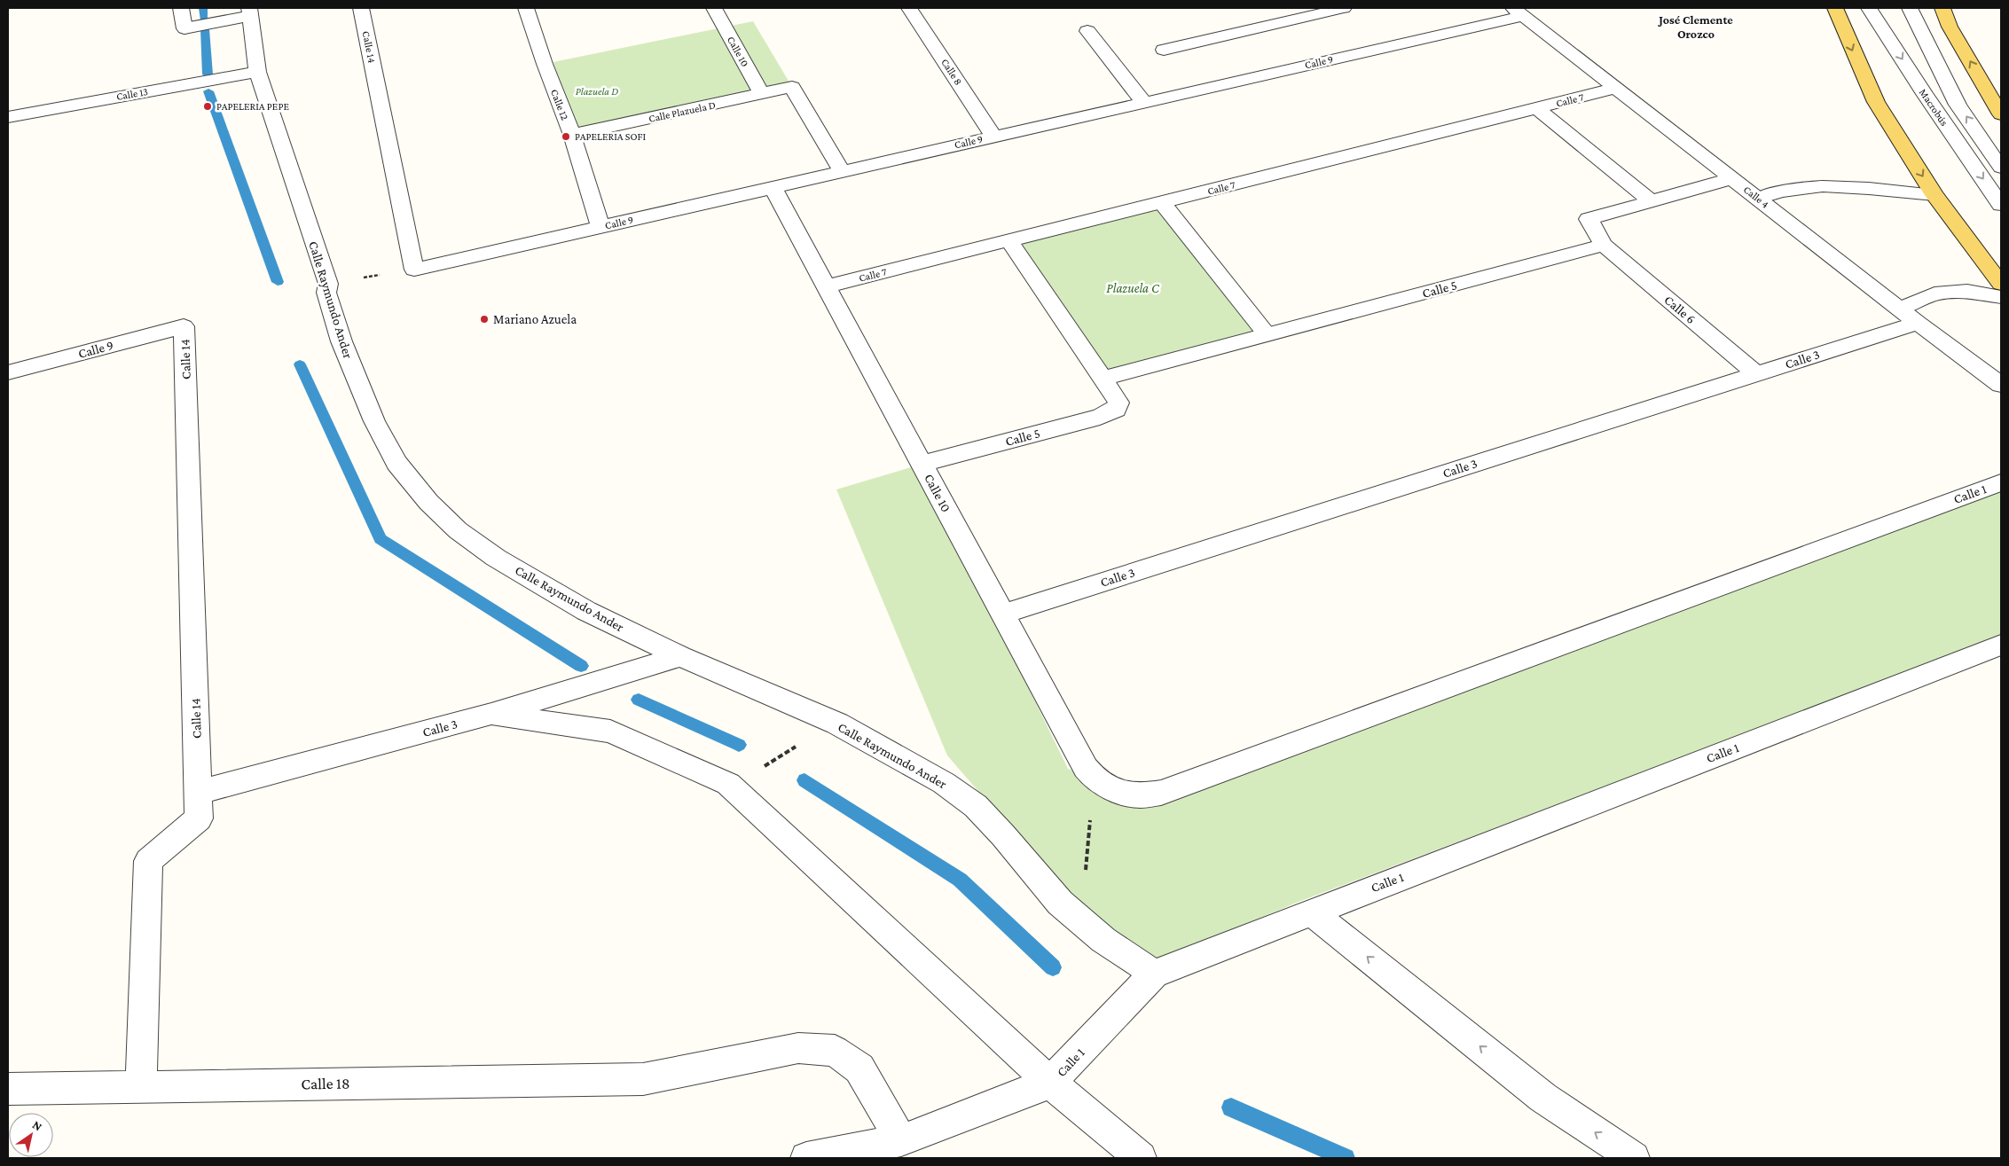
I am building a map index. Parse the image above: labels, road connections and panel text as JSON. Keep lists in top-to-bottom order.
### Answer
{
  "streets": {
    "street": [
      "Calle 14",
      "Calle 10",
      "Calle 9",
      "Calle 8",
      "Calle 13",
      "Calle 7",
      "Calle 12",
      "Macrobús",
      "Calle Plazuela D",
      "Calle 4",
      "Calle 5",
      "Calle Raymundo Ander",
      "Calle 6",
      "Calle 3",
      "Calle 1",
      "Calle 18"
    ]
  },
  "crossings": [
    ["Calle 14", "Calle 9"],
    ["Calle 14", "Calle 3"],
    ["Calle 14", "Calle 18"],
    ["Calle 10", "Calle 9"],
    ["Calle 10", "Calle 7"],
    ["Calle 10", "Calle Plazuela D"],
    ["Calle 10", "Calle 5"],
    ["Calle 10", "Calle 3"],
    ["Calle 10", "Calle 1"],
    ["Calle 9", "Calle 8"],
    ["Calle 9", "Calle 12"],
    ["Calle 9", "Calle Plazuela D"],
    ["Calle 9", "Calle 4"],
    ["Calle 13", "Calle Raymundo Ander"],
    ["Calle 7", "Calle 4"],
    ["Calle 12", "Calle Plazuela D"],
    ["Calle 4", "Calle 3"],
    ["Calle 5", "Calle 6"],
    ["Calle Raymundo Ander", "Calle 3"],
    ["Calle Raymundo Ander", "Calle 1"],
    ["Calle 6", "Calle 3"],
    ["Calle 1", "Calle 18"]
  ],
  "districts": ["José Clemente Orozco"],
  "parks": ["Plazuela D", "Plazuela C"],
  "places": ["PAPELERIA PEPE", "PAPELERIA SOFI", "Mariano Azuela"],
  "north": "top right"
}
